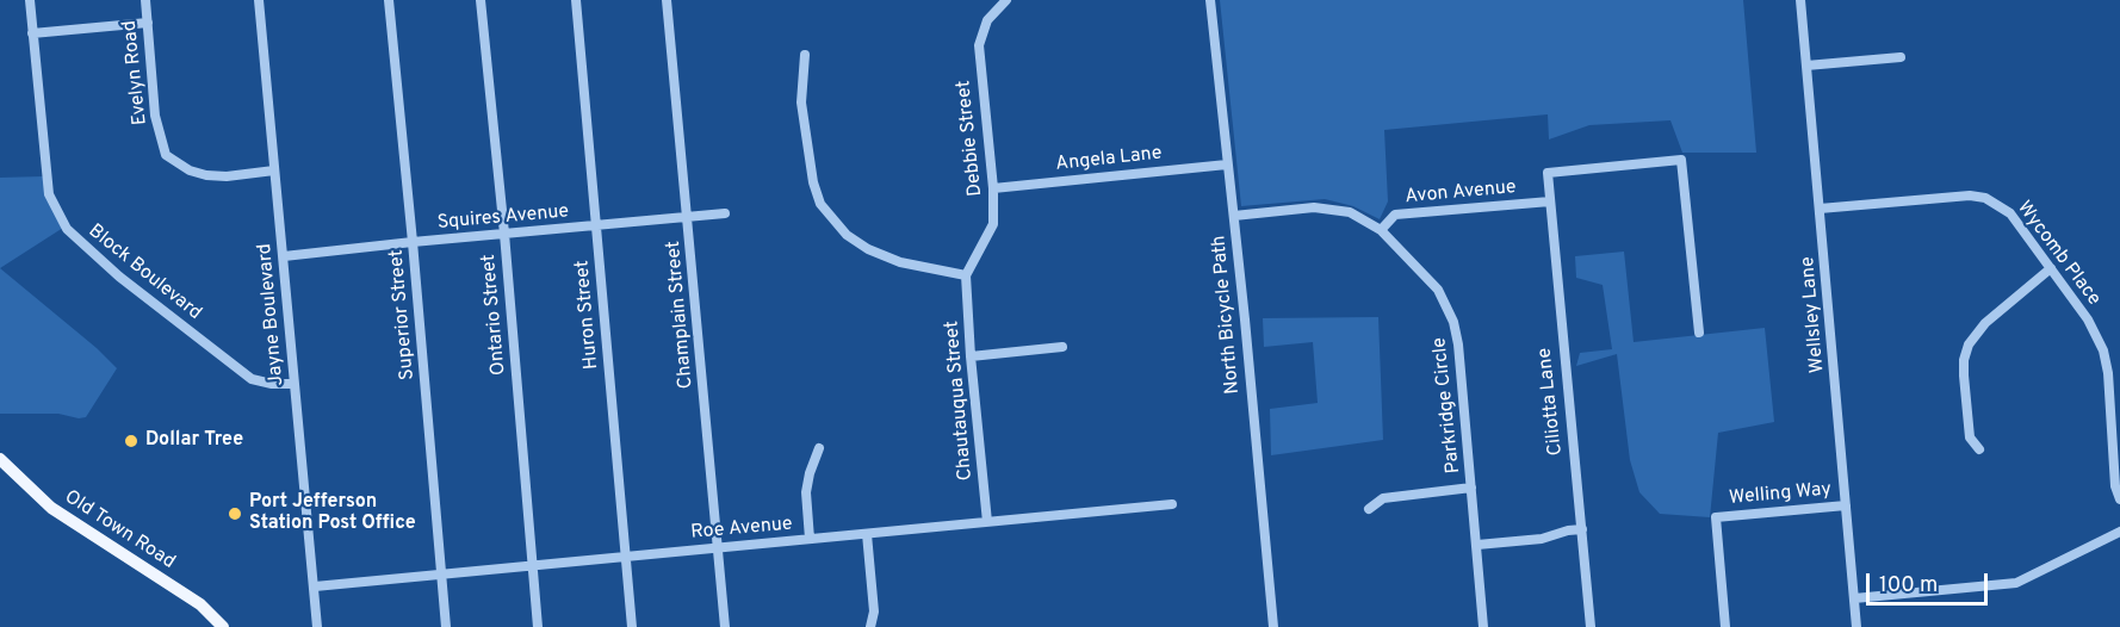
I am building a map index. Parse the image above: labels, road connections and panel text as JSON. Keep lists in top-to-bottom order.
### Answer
{
  "streets": {
    "main road": ["Old Town Road"],
    "street": [
      "Evelyn Road",
      "Debbie Street",
      "Angela Lane",
      "Avon Avenue",
      "Squires Avenue",
      "Wycomb Place",
      "Block Boulevard",
      "Jayne Boulevard",
      "Superior Street",
      "Ontario Street",
      "Huron Street",
      "Champlain Street",
      "North Bicycle Path",
      "Wellsley Lane",
      "Chautauqua Street",
      "Ciliotta Lane",
      "Parkridge Circle",
      "Welling Way",
      "Roe Avenue"
    ]
  },
  "crossings": [
    ["Evelyn Road", "Jayne Boulevard"],
    ["Debbie Street", "Angela Lane"],
    ["Debbie Street", "Chautauqua Street"],
    ["Angela Lane", "North Bicycle Path"],
    ["Avon Avenue", "Ciliotta Lane"],
    ["Avon Avenue", "Parkridge Circle"],
    ["Squires Avenue", "Jayne Boulevard"],
    ["Squires Avenue", "Superior Street"],
    ["Squires Avenue", "Ontario Street"],
    ["Squires Avenue", "Huron Street"],
    ["Squires Avenue", "Champlain Street"],
    ["Wycomb Place", "Wellsley Lane"],
    ["Block Boulevard", "Jayne Boulevard"],
    ["Jayne Boulevard", "Roe Avenue"],
    ["Superior Street", "Roe Avenue"],
    ["Ontario Street", "Roe Avenue"],
    ["Huron Street", "Roe Avenue"],
    ["Champlain Street", "Roe Avenue"],
    ["North Bicycle Path", "Parkridge Circle"],
    ["Wellsley Lane", "Welling Way"],
    ["Chautauqua Street", "Roe Avenue"]
  ],
  "places": ["Dollar Tree", "Port Jefferson Station Post Office"],
  "scale_bar": "100 m"
}
